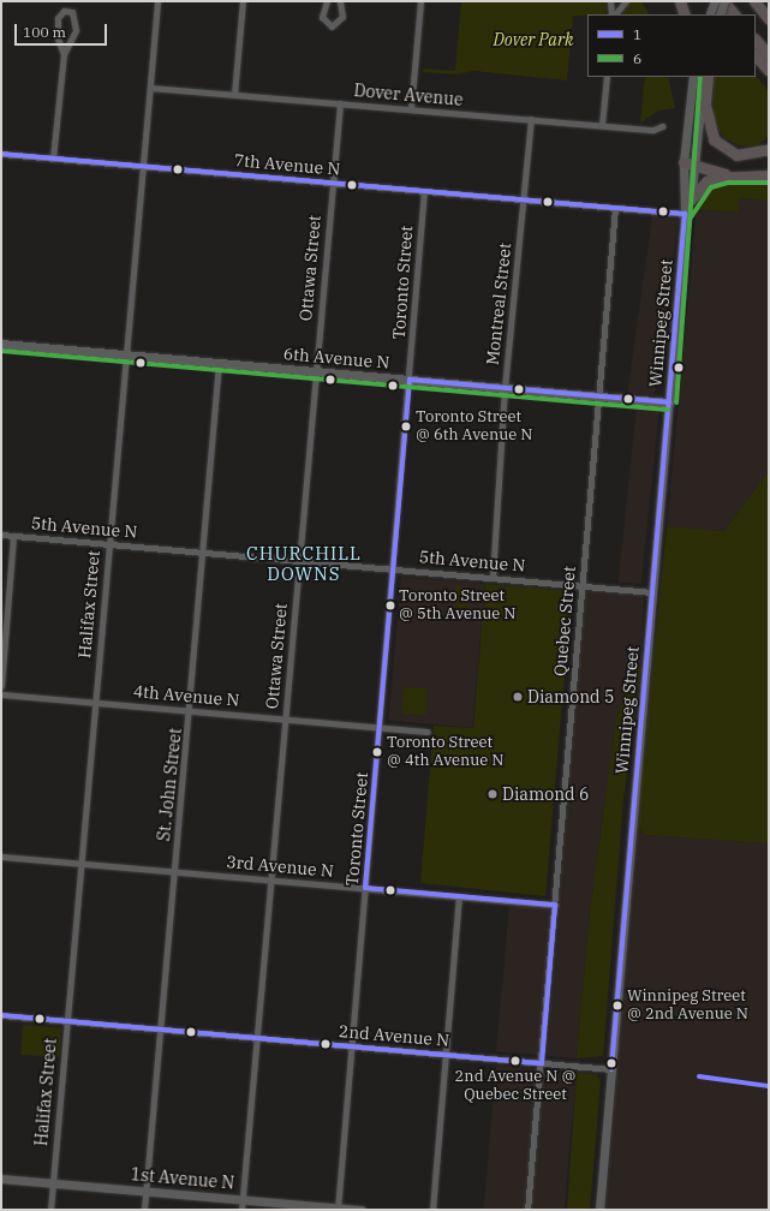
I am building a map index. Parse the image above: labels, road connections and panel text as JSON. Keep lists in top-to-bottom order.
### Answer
{
  "streets": {
    "main road": ["Winnipeg Street", "6th Avenue N", "1st Avenue N"],
    "street": [
      "Dover Avenue",
      "7th Avenue N",
      "Ottawa Street",
      "Toronto Street",
      "Montreal Street",
      "5th Avenue N",
      "Halifax Street",
      "Quebec Street",
      "4th Avenue N",
      "St. John Street",
      "3rd Avenue N",
      "2nd Avenue N"
    ]
  },
  "crossings": [
    ["Dover Avenue", "Ottawa Street"],
    ["Dover Avenue", "Montreal Street"],
    ["Dover Avenue", "Halifax Street"],
    ["7th Avenue N", "Ottawa Street"],
    ["7th Avenue N", "Toronto Street"],
    ["7th Avenue N", "Montreal Street"],
    ["7th Avenue N", "Winnipeg Street"],
    ["7th Avenue N", "Halifax Street"],
    ["7th Avenue N", "Quebec Street"],
    ["Ottawa Street", "6th Avenue N"],
    ["Ottawa Street", "5th Avenue N"],
    ["Ottawa Street", "4th Avenue N"],
    ["Ottawa Street", "3rd Avenue N"],
    ["Ottawa Street", "2nd Avenue N"],
    ["Ottawa Street", "1st Avenue N"],
    ["Toronto Street", "6th Avenue N"],
    ["Toronto Street", "5th Avenue N"],
    ["Toronto Street", "4th Avenue N"],
    ["Toronto Street", "3rd Avenue N"],
    ["Toronto Street", "2nd Avenue N"],
    ["Toronto Street", "1st Avenue N"],
    ["Montreal Street", "6th Avenue N"],
    ["Montreal Street", "5th Avenue N"],
    ["Winnipeg Street", "6th Avenue N"],
    ["Winnipeg Street", "5th Avenue N"],
    ["Winnipeg Street", "2nd Avenue N"],
    ["6th Avenue N", "Halifax Street"],
    ["6th Avenue N", "Quebec Street"],
    ["6th Avenue N", "St. John Street"],
    ["5th Avenue N", "Halifax Street"],
    ["5th Avenue N", "Quebec Street"],
    ["5th Avenue N", "St. John Street"],
    ["Halifax Street", "4th Avenue N"],
    ["Halifax Street", "3rd Avenue N"],
    ["Halifax Street", "2nd Avenue N"],
    ["Halifax Street", "1st Avenue N"],
    ["Quebec Street", "3rd Avenue N"],
    ["Quebec Street", "2nd Avenue N"],
    ["4th Avenue N", "St. John Street"],
    ["St. John Street", "3rd Avenue N"],
    ["St. John Street", "2nd Avenue N"],
    ["St. John Street", "1st Avenue N"]
  ],
  "districts": ["CHURCHILL DOWNS"],
  "parks": ["Dover Park"],
  "places": [
    "Toronto Street @ 6th Avenue N",
    "Toronto Street @ 5th Avenue N",
    "Diamond 5",
    "Toronto Street @ 4th Avenue N",
    "Diamond 6",
    "Winnipeg Street @ 2nd Avenue N",
    "2nd Avenue N @ Quebec Street"
  ],
  "lines": ["transit line 6", "transit line 1"],
  "legend": ["1", "6"],
  "scale_bar": "100 m"
}
